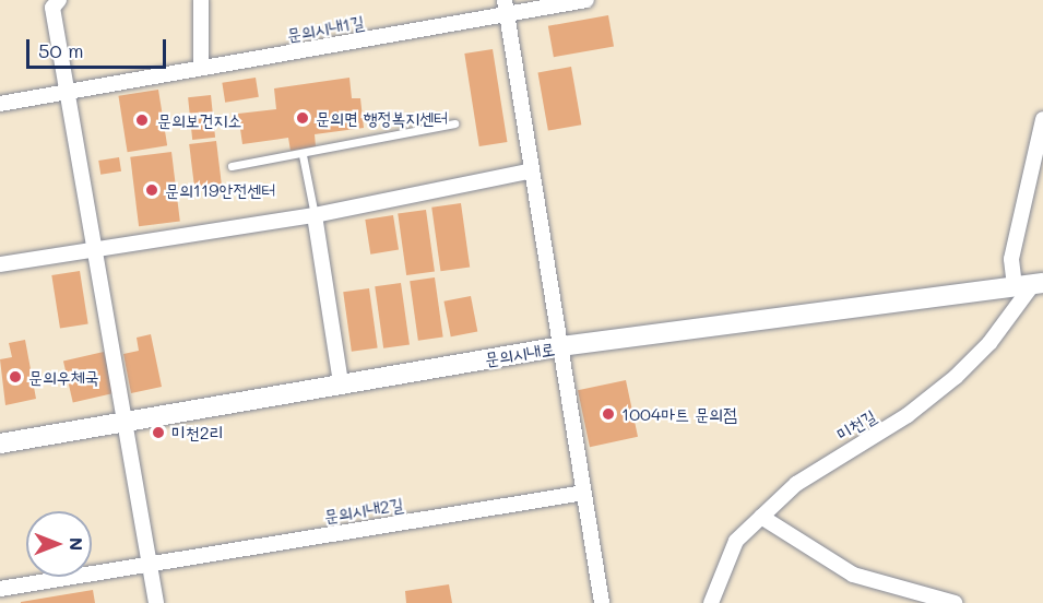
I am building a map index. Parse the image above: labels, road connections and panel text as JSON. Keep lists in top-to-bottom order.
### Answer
{
  "streets": {
    "street": [
      "문의시내1길",
      "문의시내로",
      "미천길",
      "문의시내2길"
    ]
  },
  "crossings": [
    ["문의시내로", "미천길"]
  ],
  "places": [
    "문의면 행정복지센터",
    "문의보건지소",
    "문의119안전센터",
    "문의우체국",
    "1004마트 문의점",
    "미천2리"
  ],
  "scale_bar": "50 m",
  "north": "right"
}
